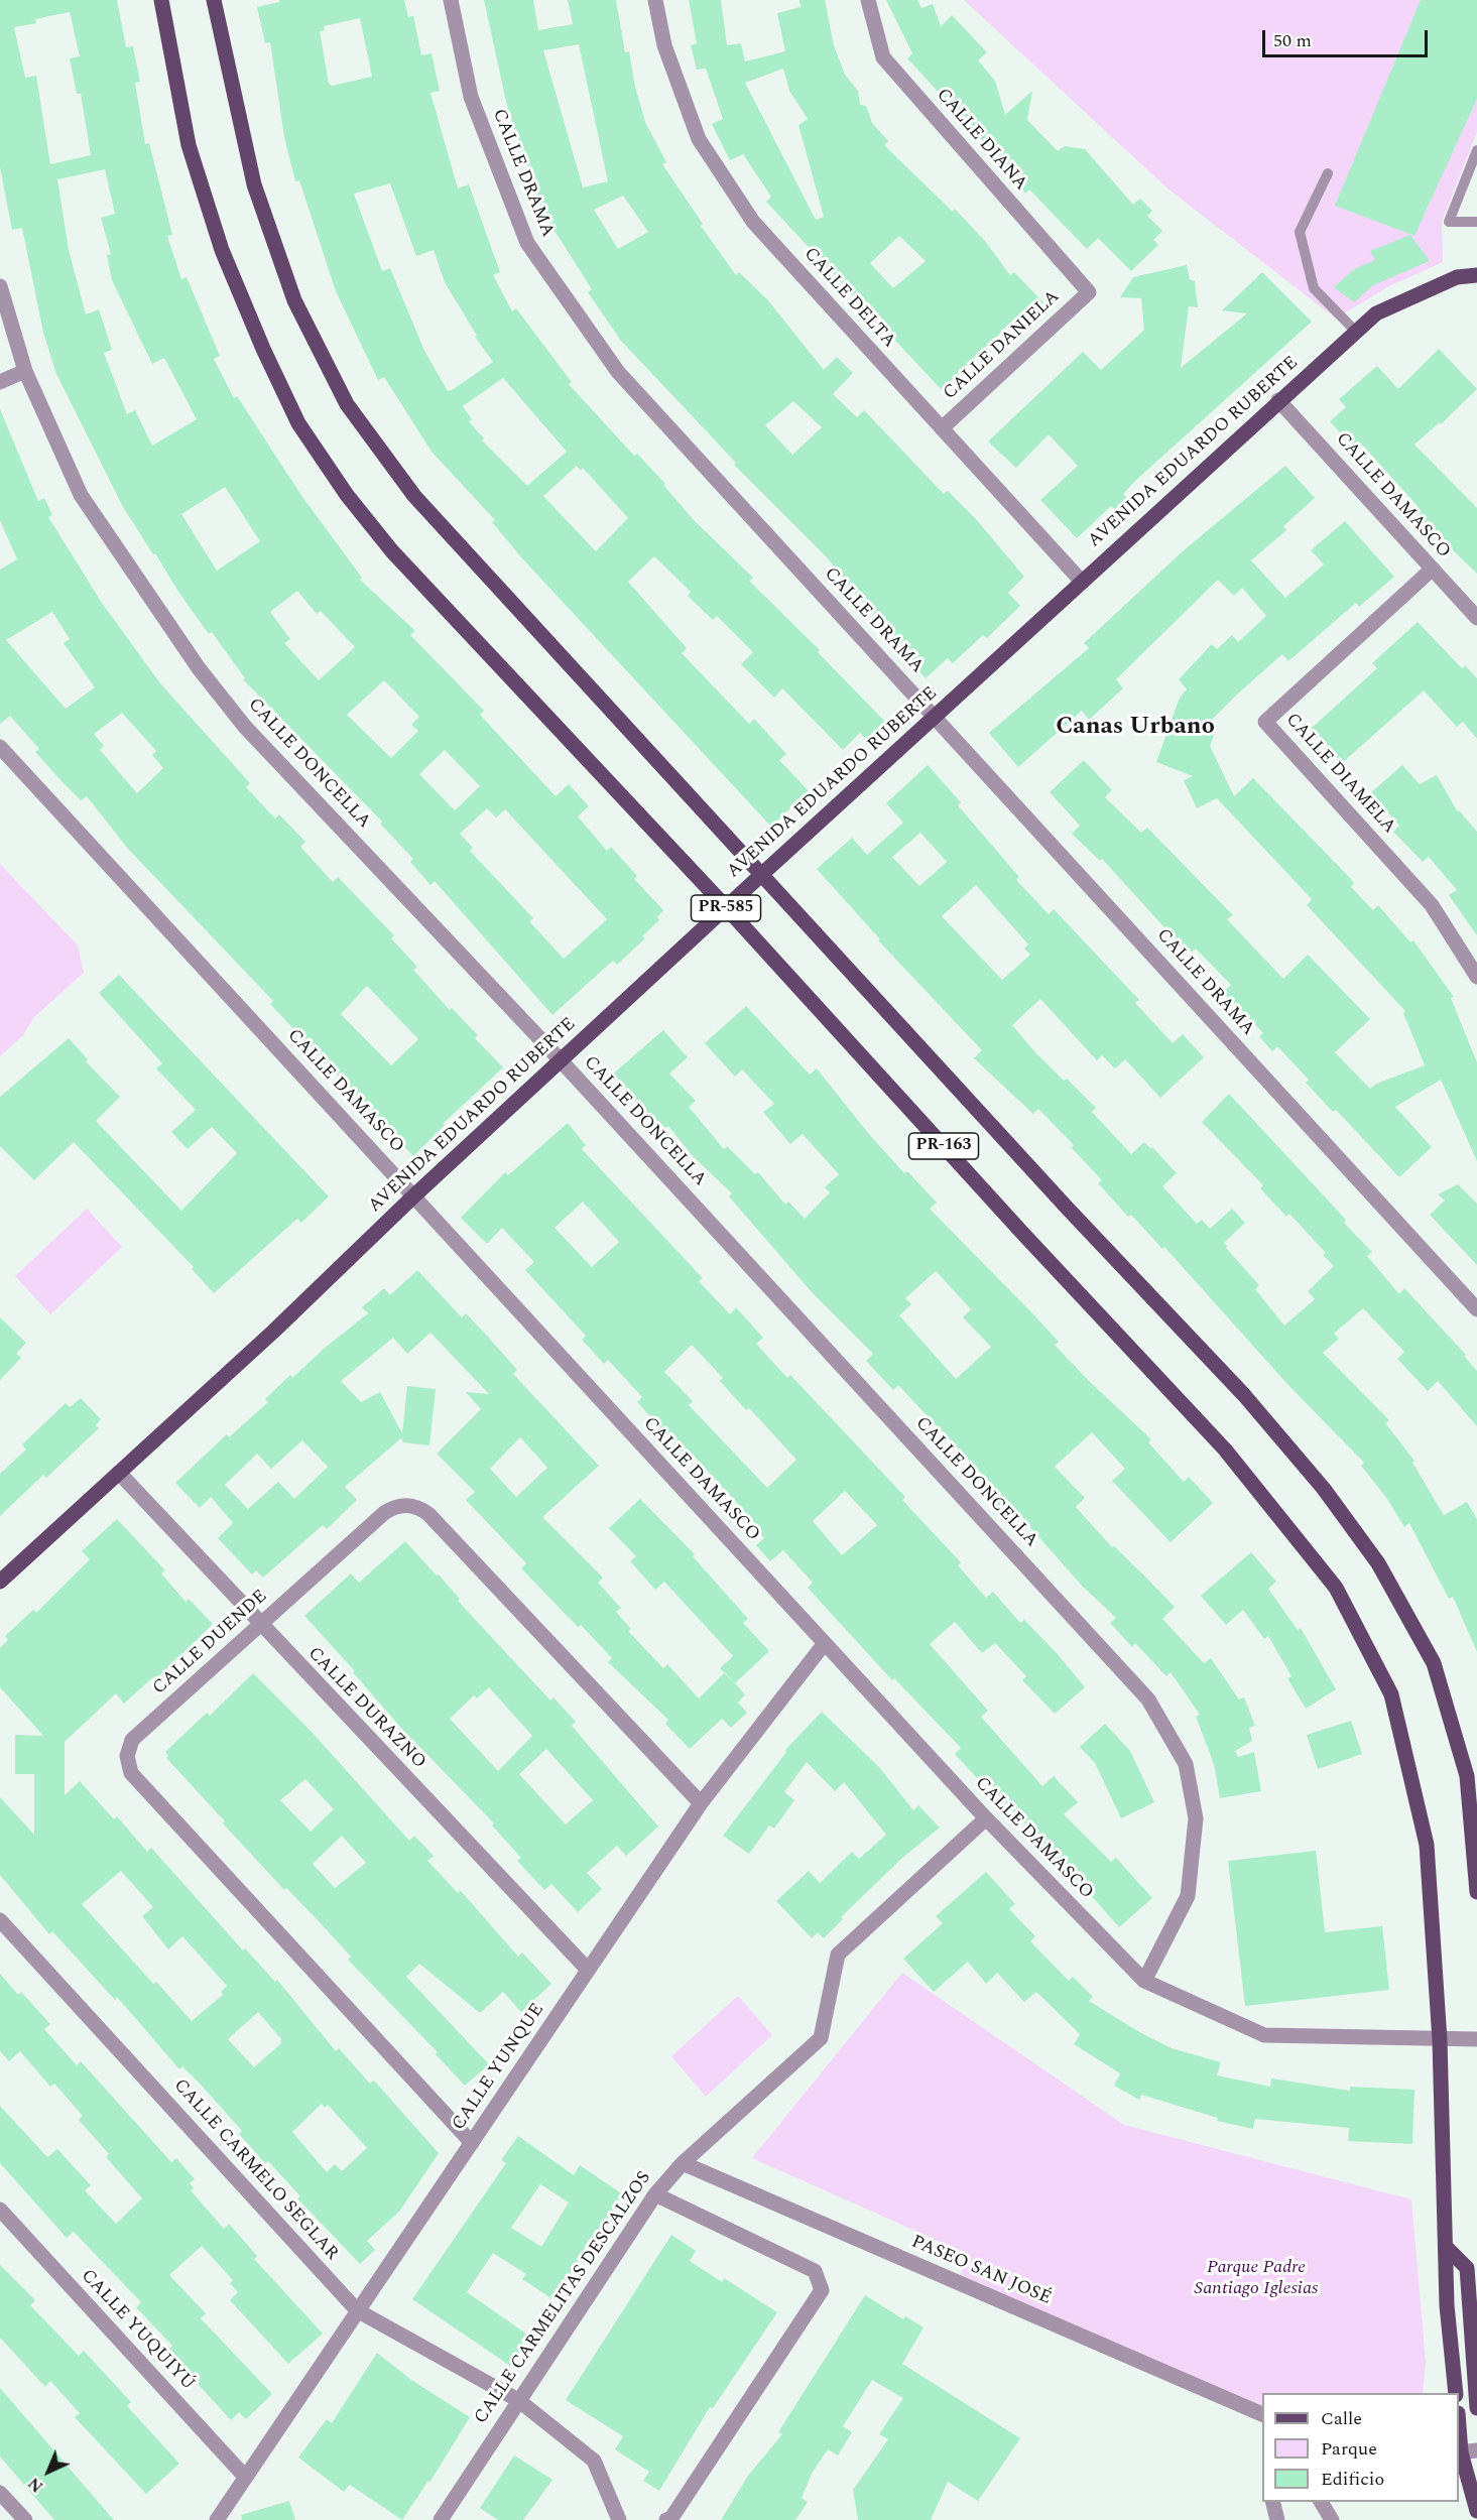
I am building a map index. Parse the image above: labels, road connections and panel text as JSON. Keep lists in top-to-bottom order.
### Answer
{
  "streets": {
    "main road": ["AVENIDA EDUARDO RUBERTE", "PR-585", "PR-163"],
    "street": [
      "CALLE DIANA",
      "CALLE DRAMA",
      "CALLE DELTA",
      "CALLE DANIELA",
      "CALLE DAMASCO",
      "CALLE DONCELLA",
      "CALLE DIAMELA",
      "CALLE DUENDE",
      "CALLE DURAZNO",
      "CALLE YUNQUE",
      "CALLE CARMELO SEGLAR",
      "PASEO SAN JOSÉ",
      "CALLE CARMELITAS DESCALZOS",
      "CALLE YUQUIYÚ"
    ]
  },
  "crossings": [
    ["CALLE DIANA", "CALLE DANIELA"],
    ["CALLE DRAMA", "AVENIDA EDUARDO RUBERTE"],
    ["CALLE DELTA", "CALLE DANIELA"],
    ["CALLE DELTA", "AVENIDA EDUARDO RUBERTE"],
    ["AVENIDA EDUARDO RUBERTE", "CALLE DAMASCO"],
    ["AVENIDA EDUARDO RUBERTE", "CALLE DONCELLA"],
    ["AVENIDA EDUARDO RUBERTE", "PR-163"],
    ["AVENIDA EDUARDO RUBERTE", "CALLE DURAZNO"],
    ["CALLE DAMASCO", "CALLE DONCELLA"],
    ["CALLE DAMASCO", "CALLE DIAMELA"],
    ["CALLE DAMASCO", "PR-163"],
    ["CALLE DAMASCO", "CALLE YUNQUE"],
    ["CALLE DAMASCO", "CALLE CARMELITAS DESCALZOS"],
    ["CALLE DUENDE", "CALLE DURAZNO"],
    ["CALLE DUENDE", "CALLE YUNQUE"],
    ["CALLE DURAZNO", "CALLE YUNQUE"],
    ["CALLE YUNQUE", "CALLE CARMELO SEGLAR"],
    ["CALLE YUNQUE", "CALLE YUQUIYÚ"],
    ["CALLE CARMELO SEGLAR", "CALLE CARMELITAS DESCALZOS"],
    ["PASEO SAN JOSÉ", "CALLE CARMELITAS DESCALZOS"]
  ],
  "districts": ["Canas Urbano"],
  "parks": ["Parque Padre Santiago Iglesias"],
  "legend": ["Calle", "Parque", "Edificio"],
  "scale_bar": "50 m",
  "north": "bottom left"
}
